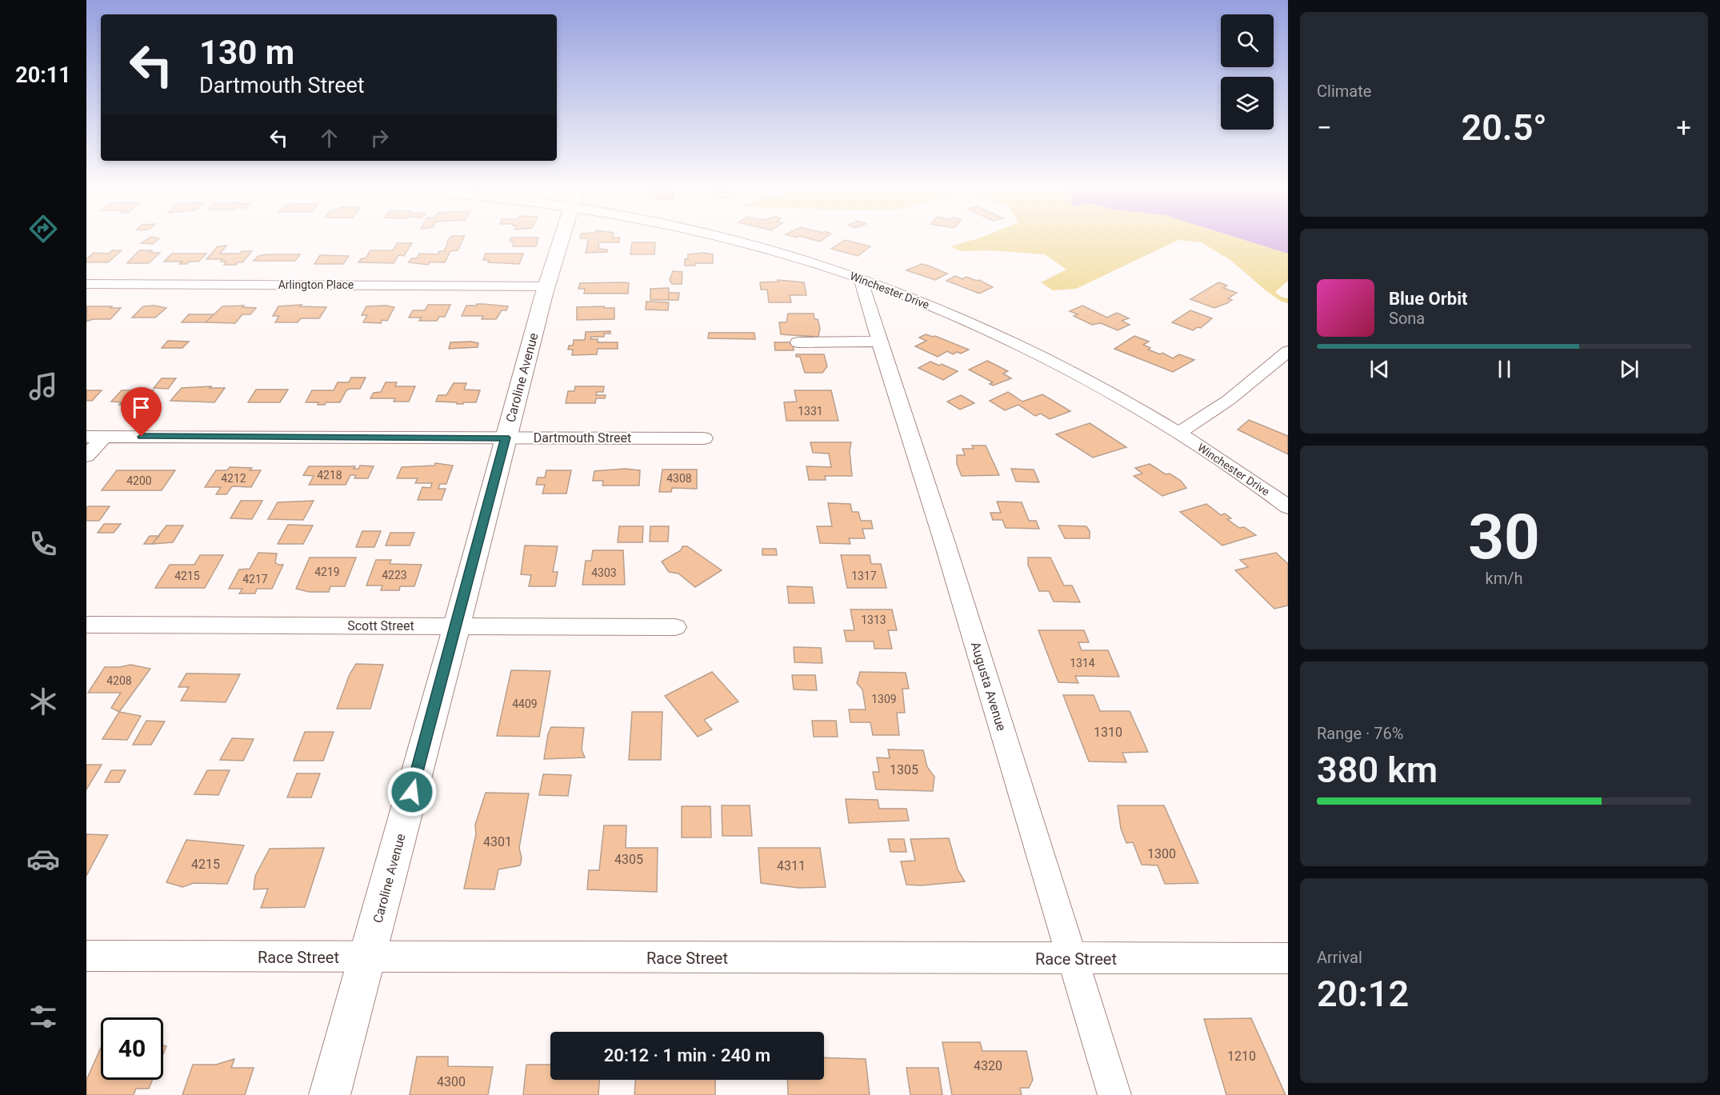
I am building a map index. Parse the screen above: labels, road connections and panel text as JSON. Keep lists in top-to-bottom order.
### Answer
{
  "streets": {
    "street": [
      "Arlington Place",
      "Winchester Drive",
      "Caroline Avenue",
      "Dartmouth Street",
      "Scott Street",
      "Augusta Avenue",
      "Race Street"
    ]
  },
  "crossings": [
    ["Arlington Place", "Caroline Avenue"],
    ["Winchester Drive", "Augusta Avenue"],
    ["Caroline Avenue", "Dartmouth Street"],
    ["Caroline Avenue", "Scott Street"],
    ["Caroline Avenue", "Race Street"],
    ["Augusta Avenue", "Race Street"]
  ],
  "house_numbers": [
    "1331",
    "4218",
    "4212",
    "4308",
    "4200",
    "4219",
    "4303",
    "4223",
    "4215",
    "1317",
    "4217",
    "1313",
    "1314",
    "4208",
    "1309",
    "4409",
    "1310",
    "1305",
    "4301",
    "1300",
    "4305",
    "4215",
    "4311",
    "1210",
    "4320",
    "4300"
  ],
  "page": {
    "tabs": "20:11",
    "tile": [
      "Climate",
      ["30", "km/h"],
      ["Range · 76%", "380 km"],
      ["Arrival", "20:12"]
    ],
    "turn": ["130 m", "Dartmouth Street"],
    "heat": ["−", "20.5°", "+"],
    "song": ["Blue Orbit", "Sona"],
    "limit": "40",
    "trip": "20:12 · 1 min · 240 m"
  }
}
